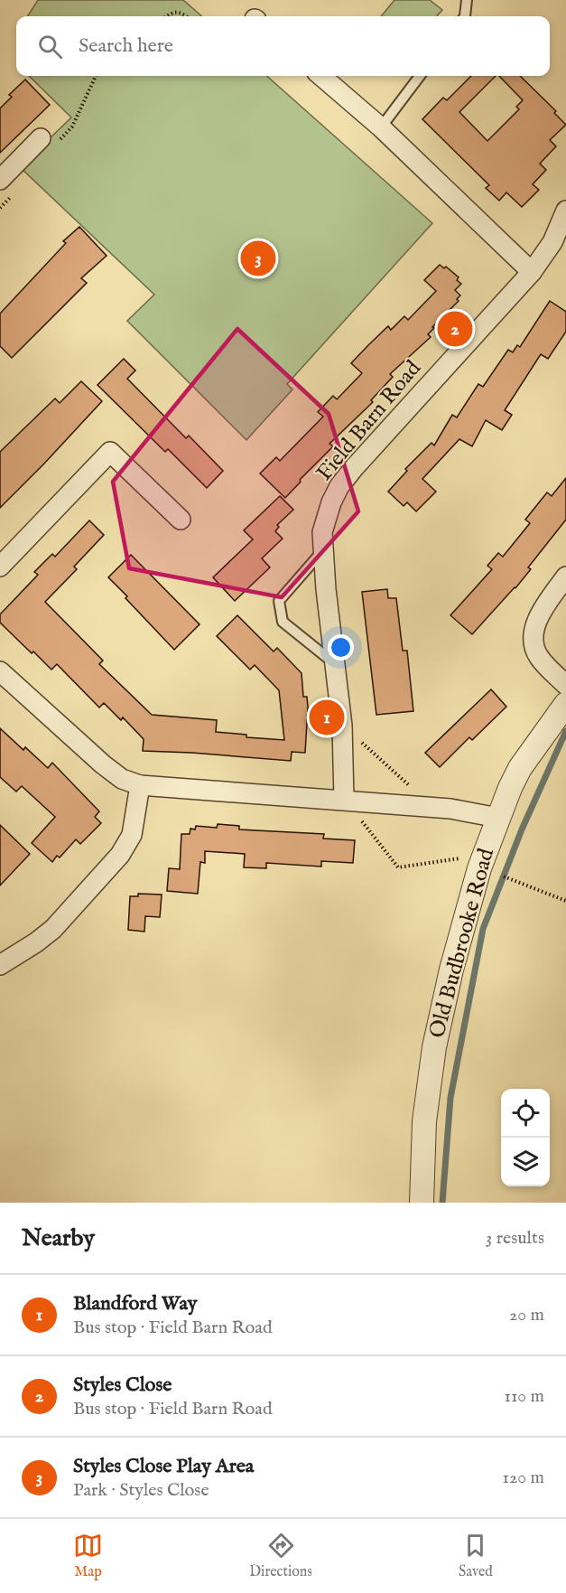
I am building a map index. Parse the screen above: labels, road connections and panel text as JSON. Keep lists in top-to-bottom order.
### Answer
{
  "streets": {
    "street": ["Field Barn Road", "Old Budbrooke Road"]
  },
  "page": {
    "search": "Search here",
    "pins": ["3", "2", "1"],
    "heading": ["Nearby", "3 results"],
    "list": [
      {
        "mark": "1",
        "name": "Blandford Way",
        "note": "Bus stop · Field Barn Road",
        "value": "20 m"
      },
      {
        "mark": "2",
        "name": "Styles Close",
        "note": "Bus stop · Field Barn Road",
        "value": "110 m"
      },
      {
        "mark": "3",
        "name": "Styles Close Play Area",
        "note": "Park · Styles Close",
        "value": "120 m"
      }
    ],
    "nav": ["Map", "Directions", "Saved"]
  }
}
